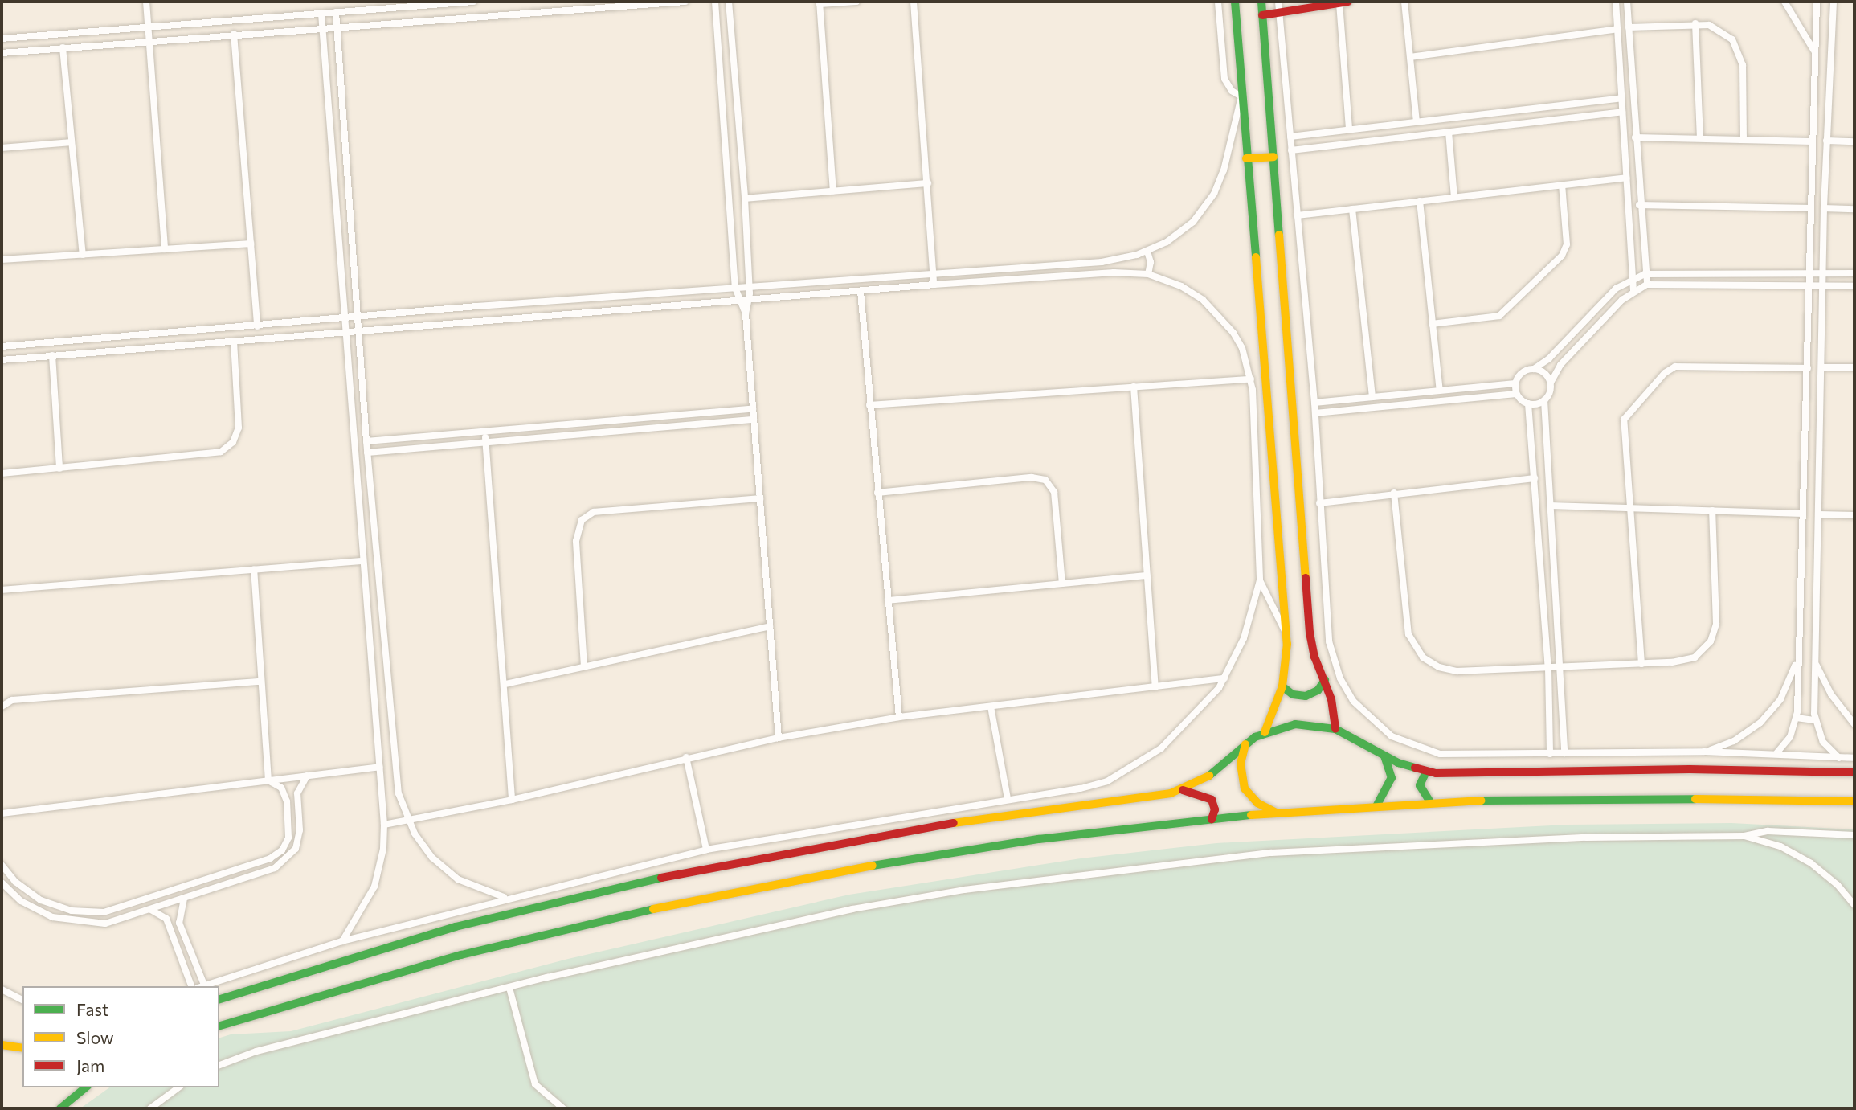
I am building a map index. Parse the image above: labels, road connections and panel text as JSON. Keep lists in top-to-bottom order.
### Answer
{
  "legend": ["Fast", "Slow", "Jam"]
}
